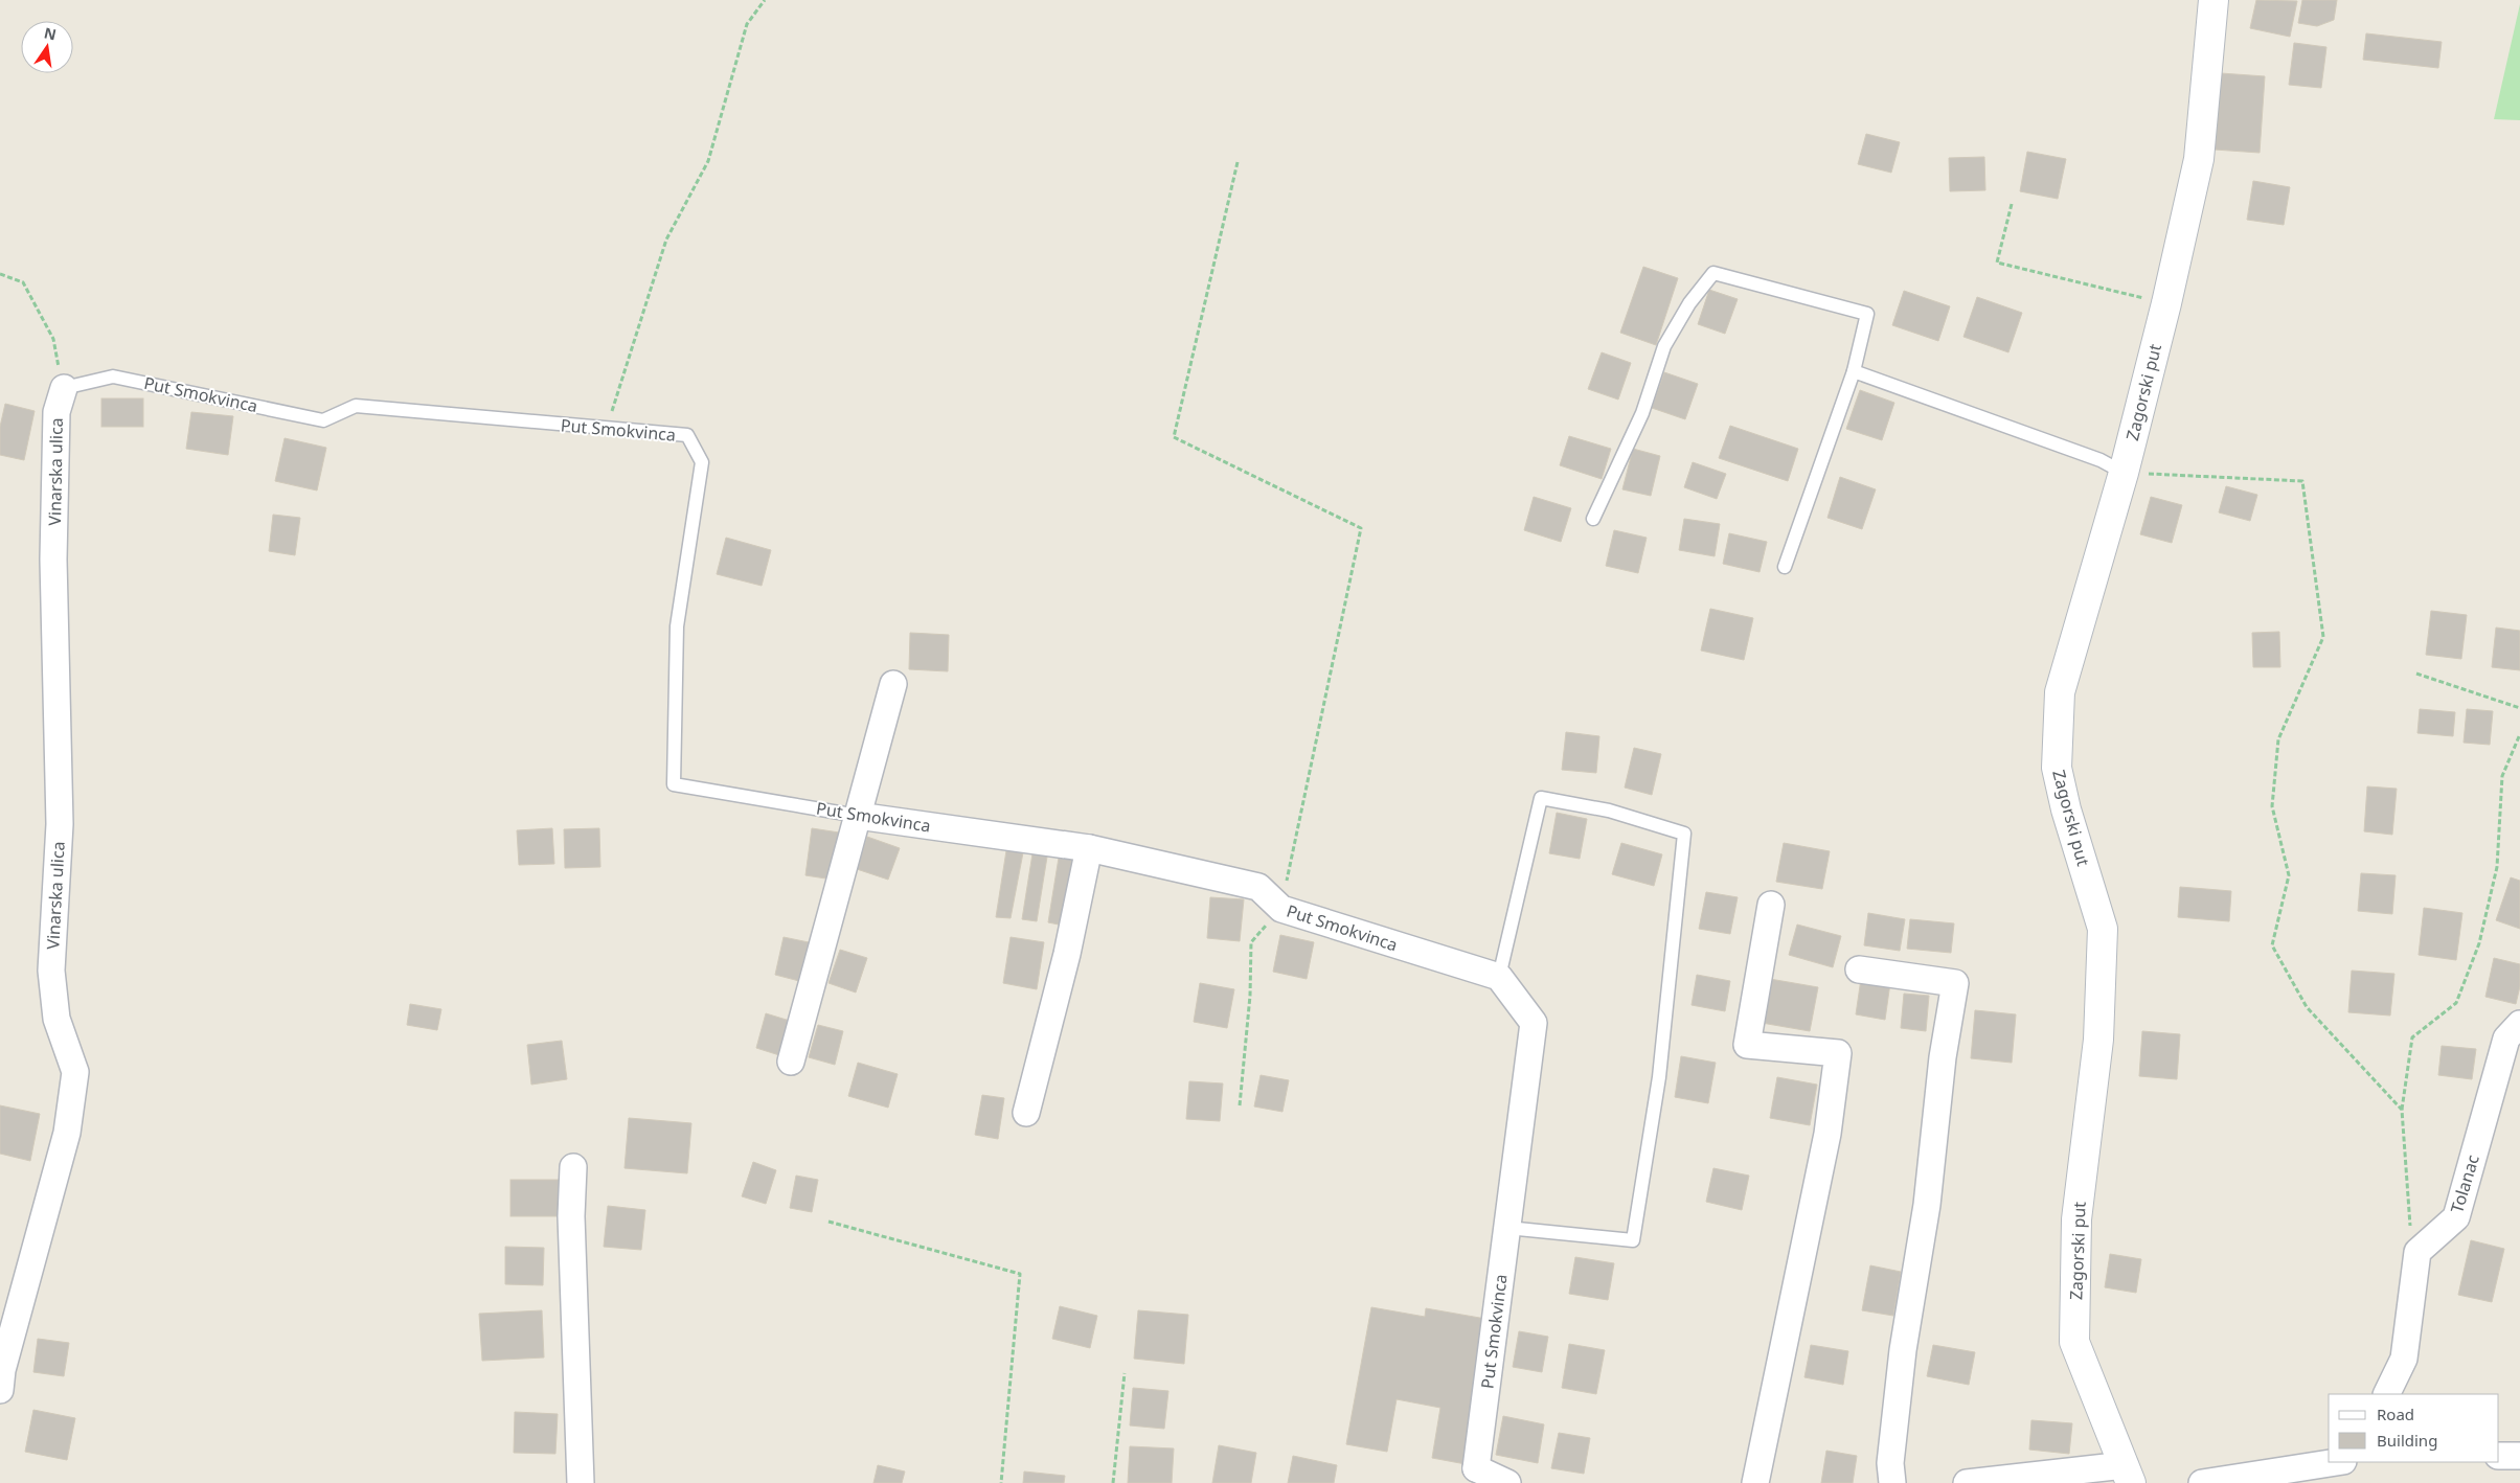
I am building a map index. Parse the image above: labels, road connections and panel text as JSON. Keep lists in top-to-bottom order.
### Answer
{
  "streets": {
    "main road": ["Zagorski put"],
    "street": ["Put Smokvinca", "Vinarska ulica", "Tolanac"]
  },
  "crossings": [
    ["Put Smokvinca", "Vinarska ulica"]
  ],
  "legend": ["Road", "Building"],
  "north": "top"
}
